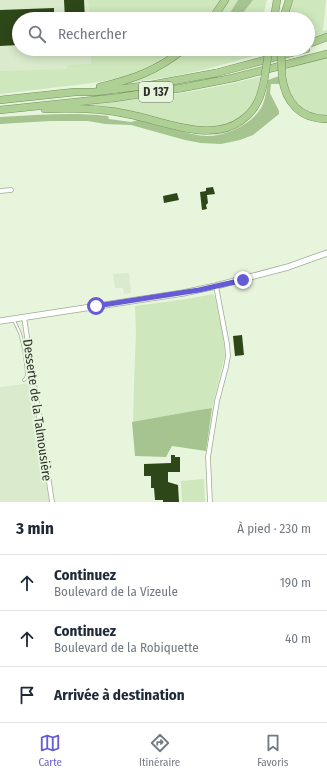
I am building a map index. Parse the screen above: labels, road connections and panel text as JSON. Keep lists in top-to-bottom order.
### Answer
{
  "streets": {
    "highway": ["D 137"],
    "street": ["Desserte de la Talmousière"]
  },
  "page": {
    "search": "Rechercher",
    "heading": ["3 min", "À pied · 230 m"],
    "list": [
      ["Continuez", "Boulevard de la Vizeule", "190 m"],
      ["Continuez", "Boulevard de la Robiquette", "40 m"],
      "Arrivée à destination"
    ],
    "nav": ["Carte", "Itinéraire", "Favoris"]
  }
}
